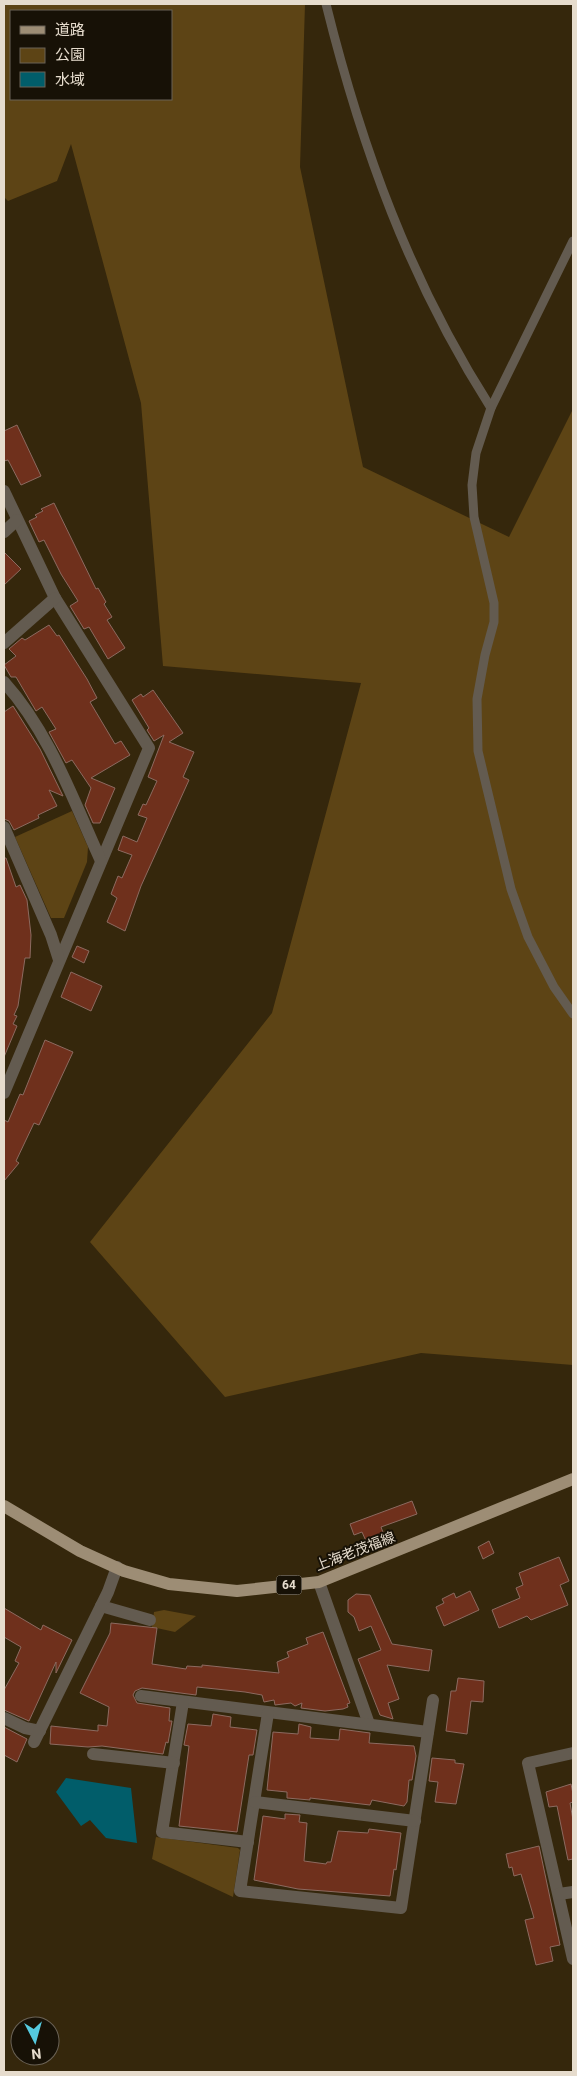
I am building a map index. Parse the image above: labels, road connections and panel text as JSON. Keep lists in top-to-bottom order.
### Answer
{
  "streets": {
    "main road": ["上海老茂福線", "64"]
  },
  "legend": ["道路", "公園", "水域"],
  "north": "bottom"
}
